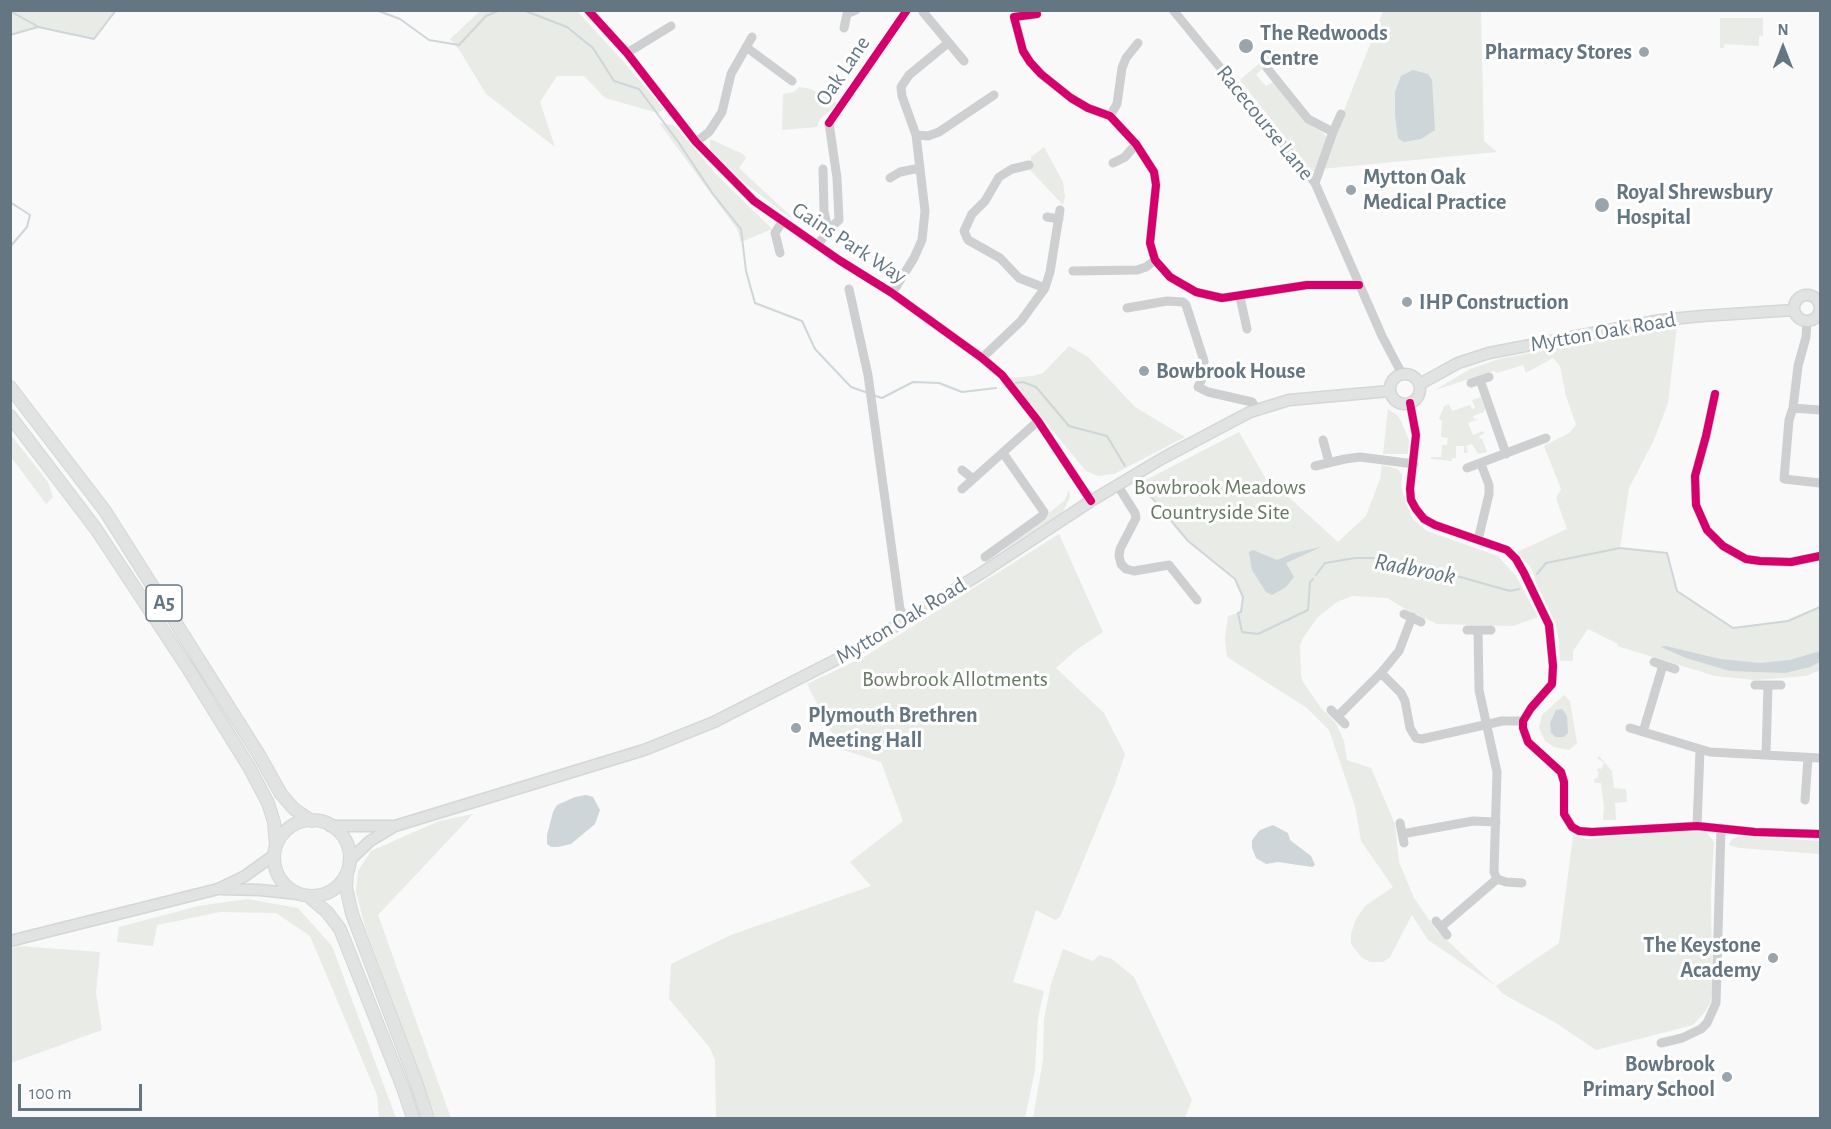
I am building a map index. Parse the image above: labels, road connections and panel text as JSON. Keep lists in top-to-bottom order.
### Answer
{
  "streets": {
    "highway": ["A5"],
    "main road": ["Mytton Oak Road"],
    "street": ["Oak Lane", "Racecourse Lane", "Gains Park Way"]
  },
  "crossings": [
    ["Oak Lane", "Gains Park Way"],
    ["Racecourse Lane", "Mytton Oak Road"],
    ["Gains Park Way", "Mytton Oak Road"],
    ["Mytton Oak Road", "A5"]
  ],
  "water": ["Radbrook"],
  "parks": ["Bowbrook Meadows Countryside Site", "Bowbrook Allotments"],
  "places": [
    "The Redwoods Centre",
    "Pharmacy Stores",
    "Mytton Oak Medical Practice",
    "Royal Shrewsbury Hospital",
    "IHP Construction",
    "Bowbrook House",
    "Plymouth Brethren Meeting Hall",
    "The Keystone Academy",
    "Bowbrook Primary School"
  ],
  "scale_bar": "100 m",
  "north": "top"
}
